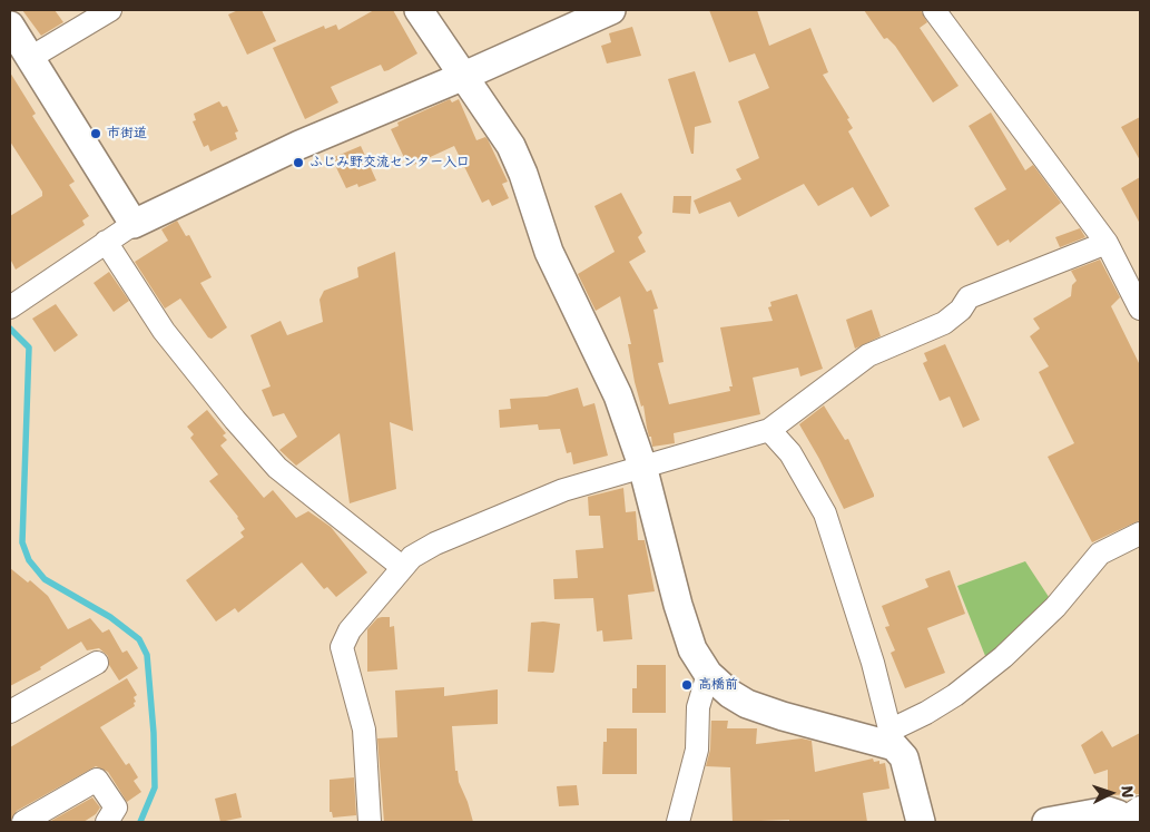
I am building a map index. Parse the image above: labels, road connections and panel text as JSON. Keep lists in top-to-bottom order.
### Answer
{
  "places": ["市街道", "ふじみ野交流センター入口", "高橋前"],
  "north": "right"
}
